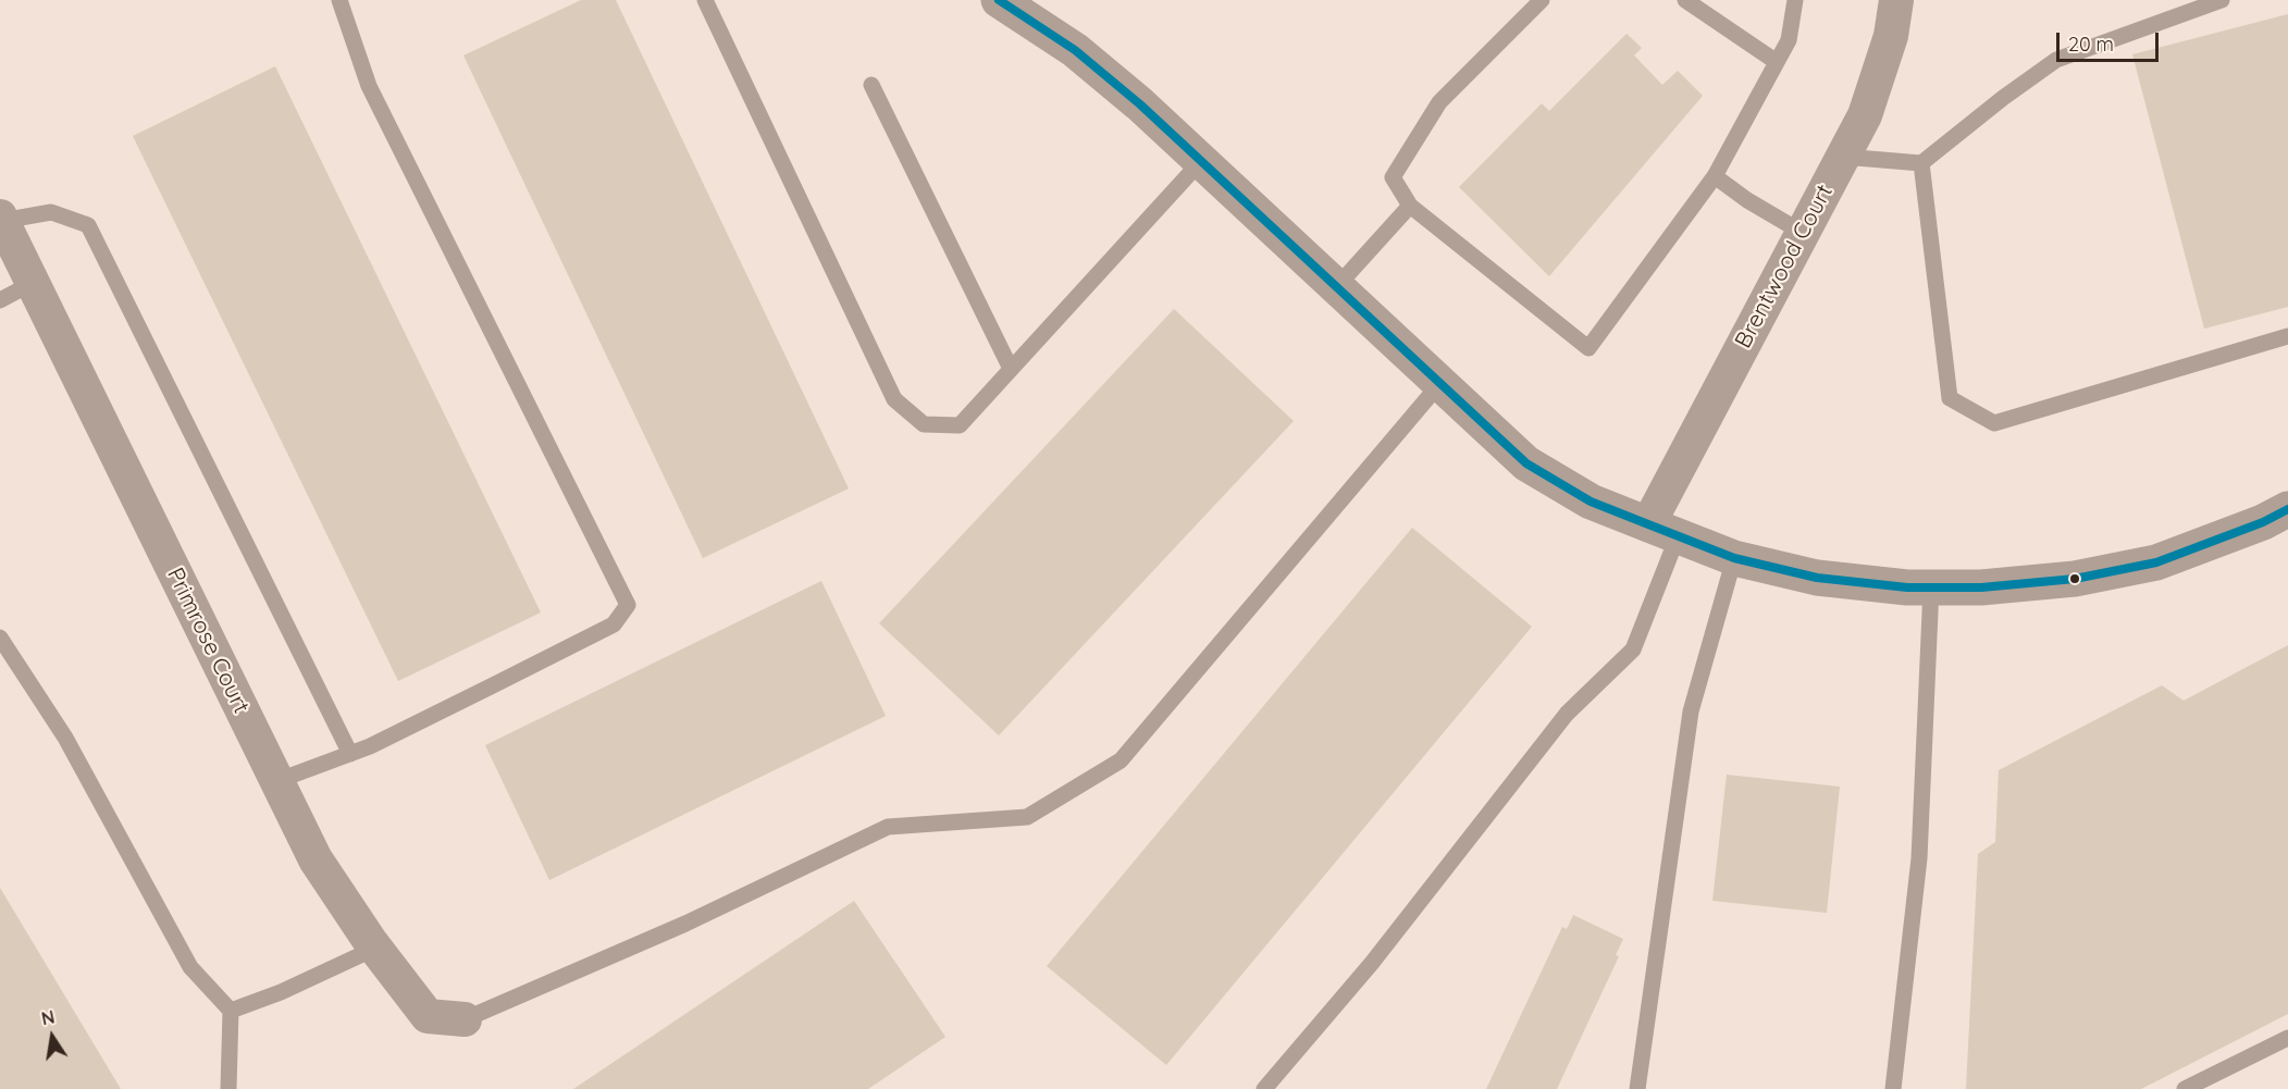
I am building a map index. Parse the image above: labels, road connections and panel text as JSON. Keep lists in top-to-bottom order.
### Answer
{
  "streets": {
    "street": ["Brentwood Court", "Primrose Court"]
  },
  "scale_bar": "20 m",
  "north": "top"
}
